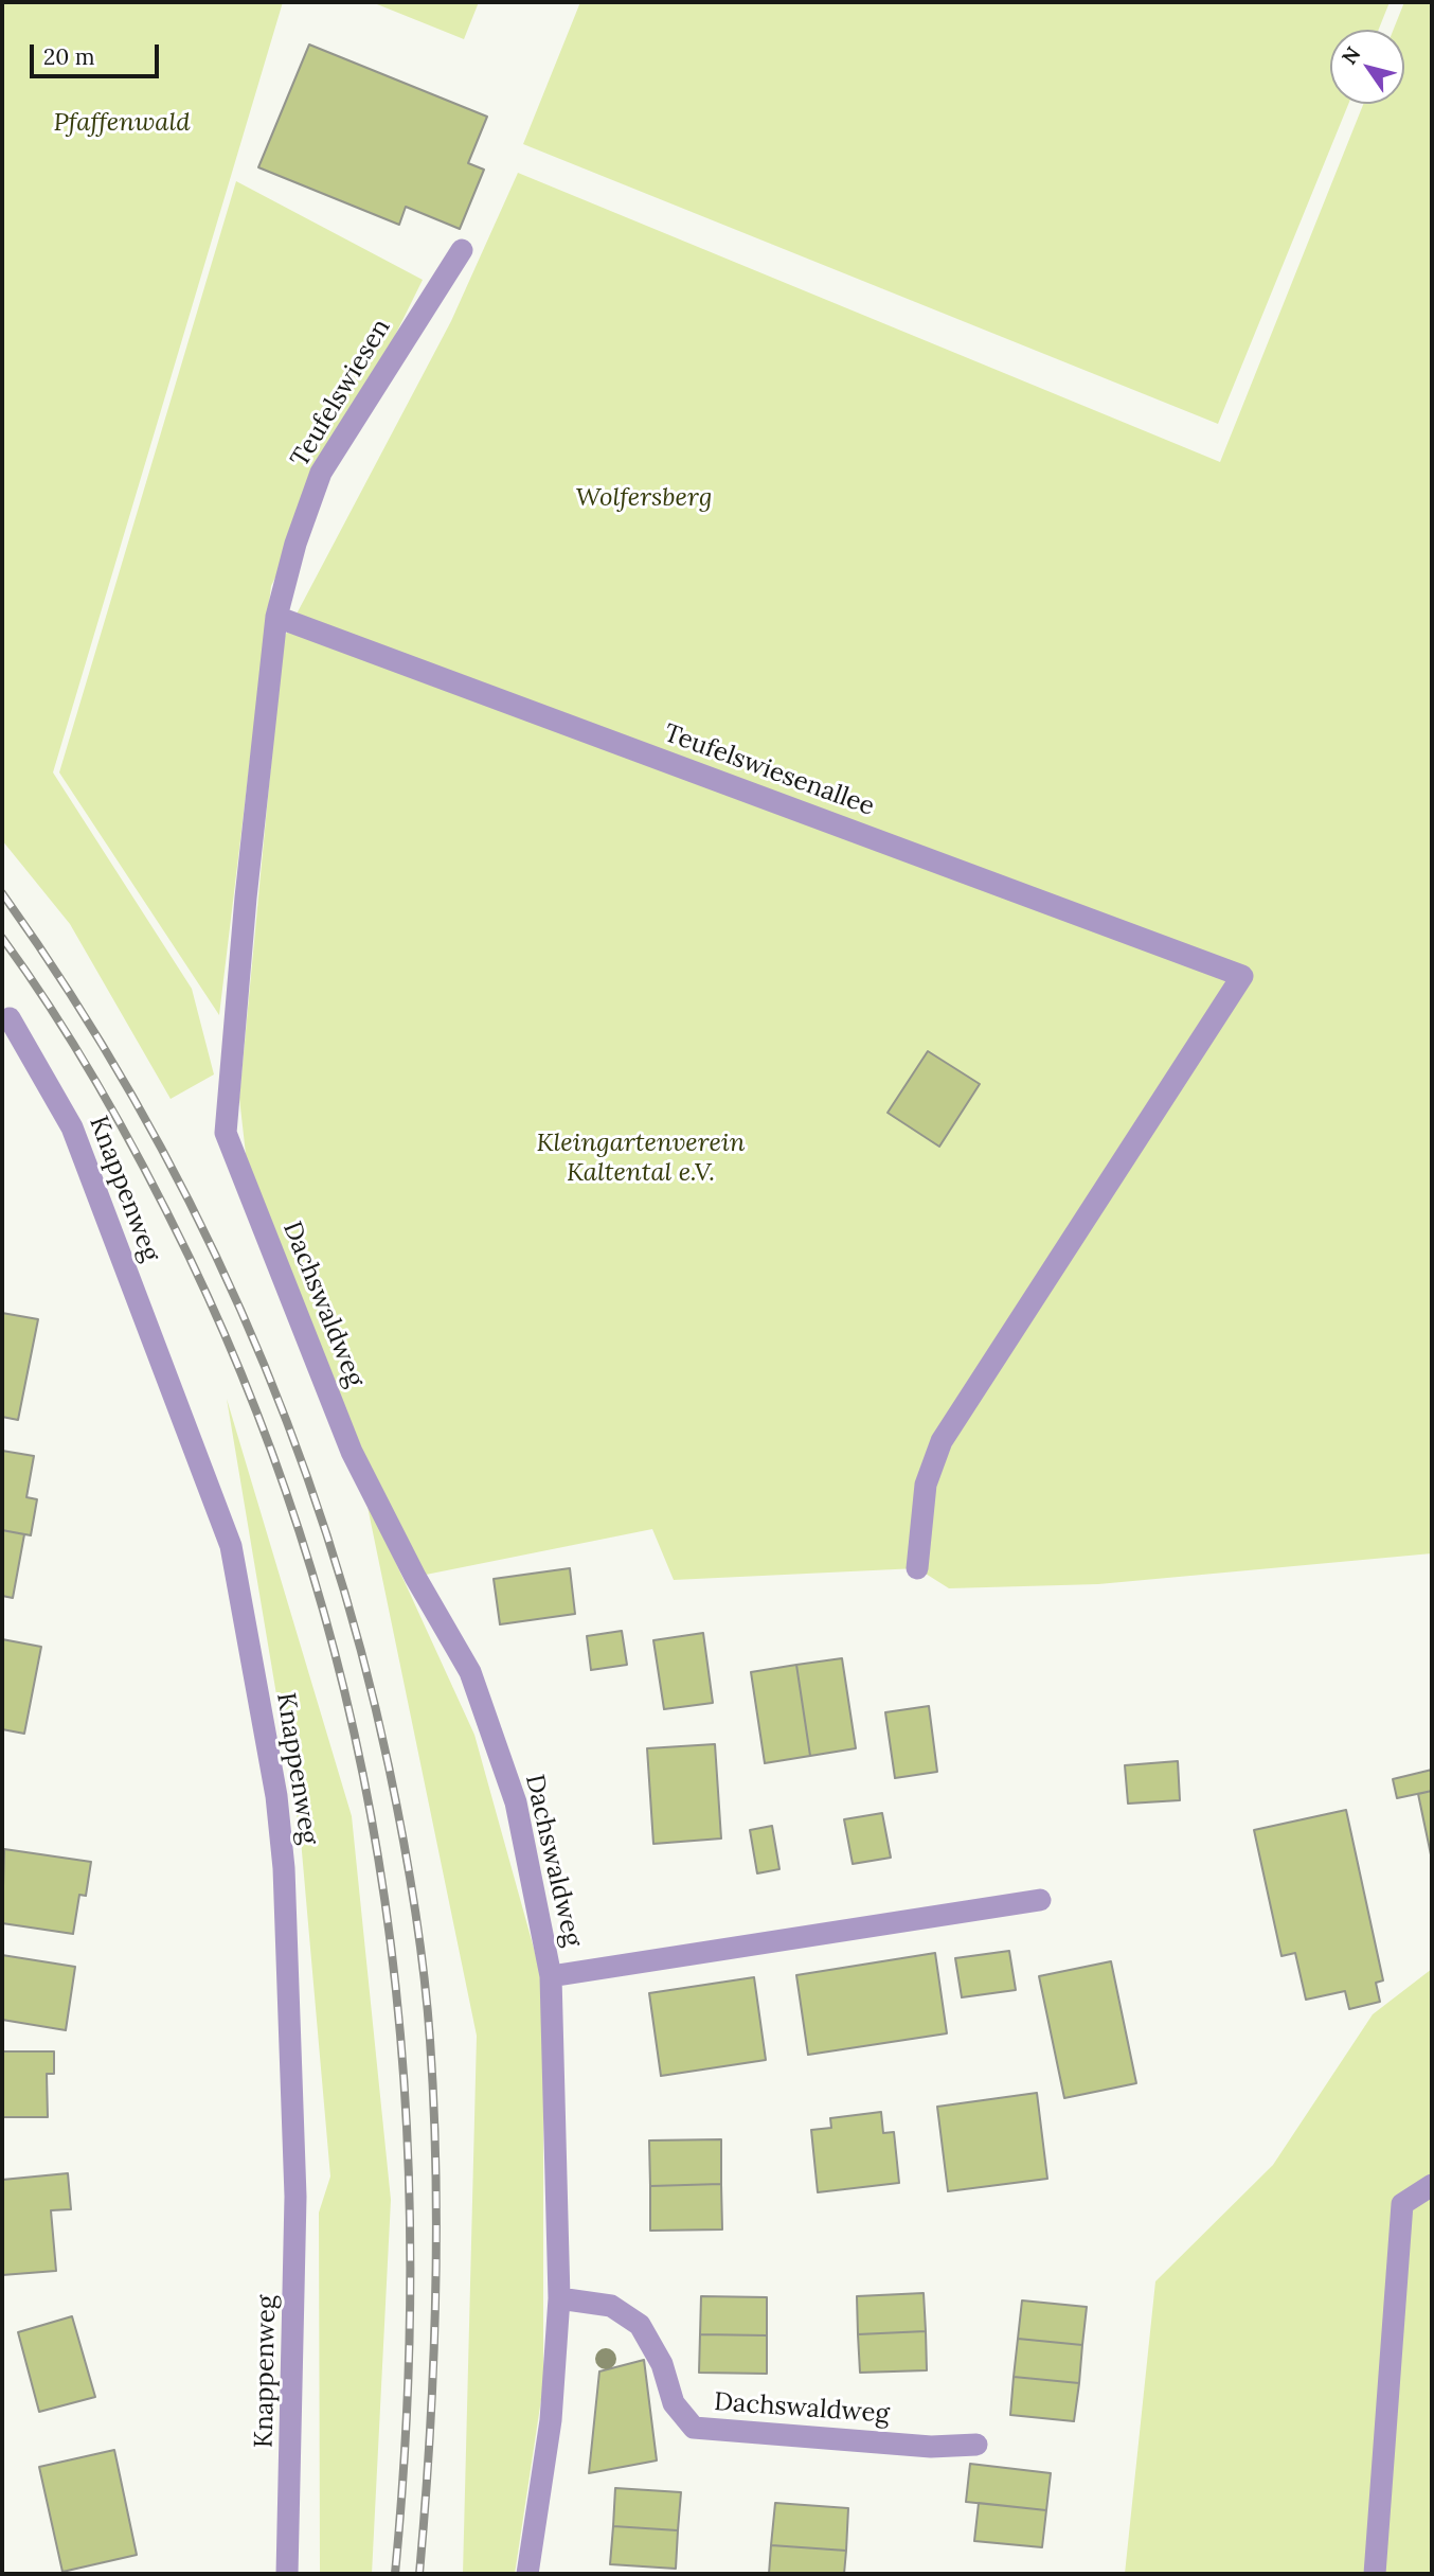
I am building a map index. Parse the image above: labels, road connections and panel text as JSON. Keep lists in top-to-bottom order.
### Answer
{
  "streets": {
    "street": [
      "Teufelswiesen",
      "Teufelswiesenallee",
      "Knappenweg",
      "Dachswaldweg"
    ]
  },
  "crossings": [
    ["Teufelswiesen", "Teufelswiesenallee"],
    ["Teufelswiesen", "Dachswaldweg"],
    ["Teufelswiesenallee", "Dachswaldweg"]
  ],
  "parks": ["Pfaffenwald", "Wolfersberg", "Kleingartenverein Kaltental e.V."],
  "scale_bar": "20 m",
  "north": "top left"
}
